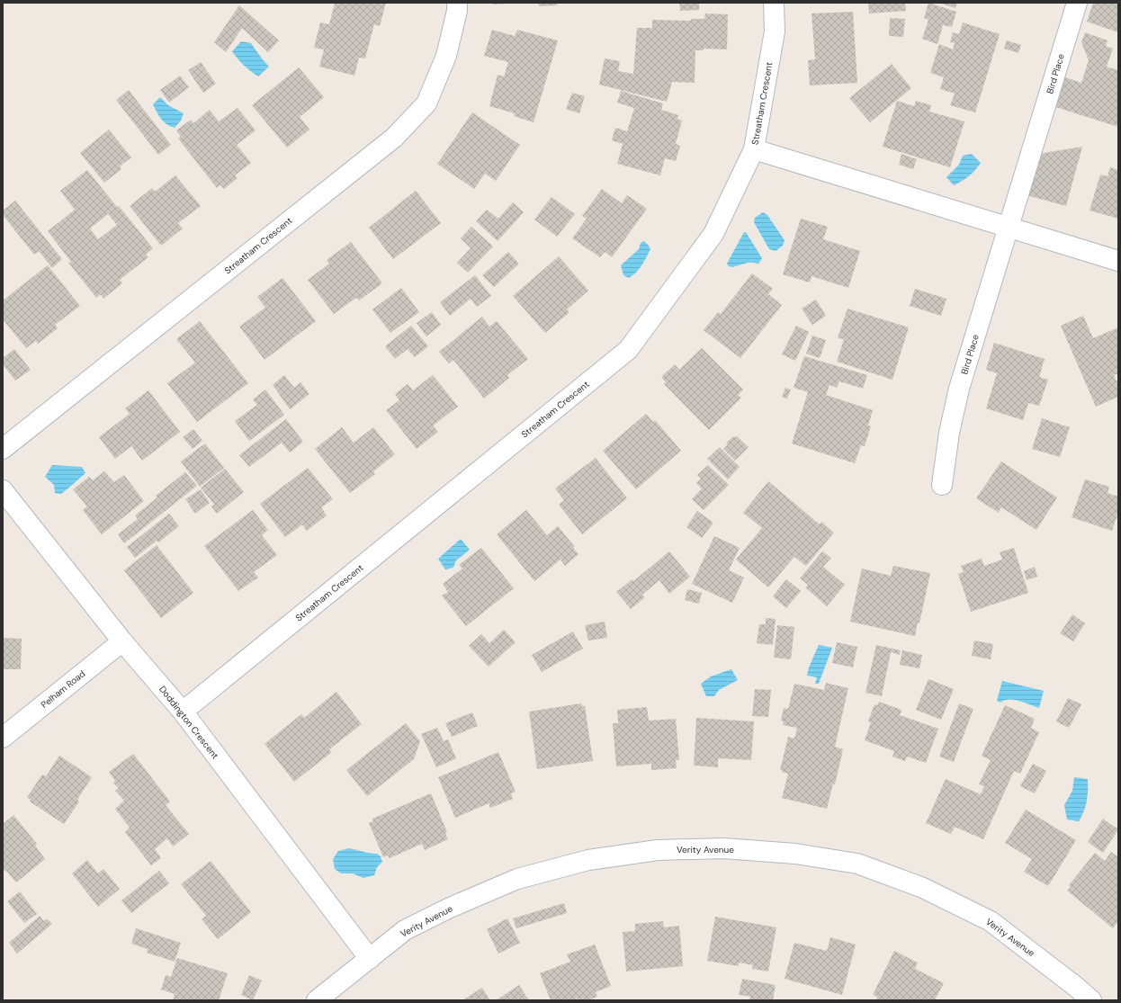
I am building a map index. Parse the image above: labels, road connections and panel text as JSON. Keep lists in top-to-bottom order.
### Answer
{
  "streets": {
    "street": [
      "Bird Place",
      "Streatham Crescent",
      "Pelham Road",
      "Doddington Crescent",
      "Verity Avenue"
    ]
  },
  "crossings": [
    ["Streatham Crescent", "Doddington Crescent"],
    ["Pelham Road", "Doddington Crescent"],
    ["Doddington Crescent", "Verity Avenue"]
  ]
}
